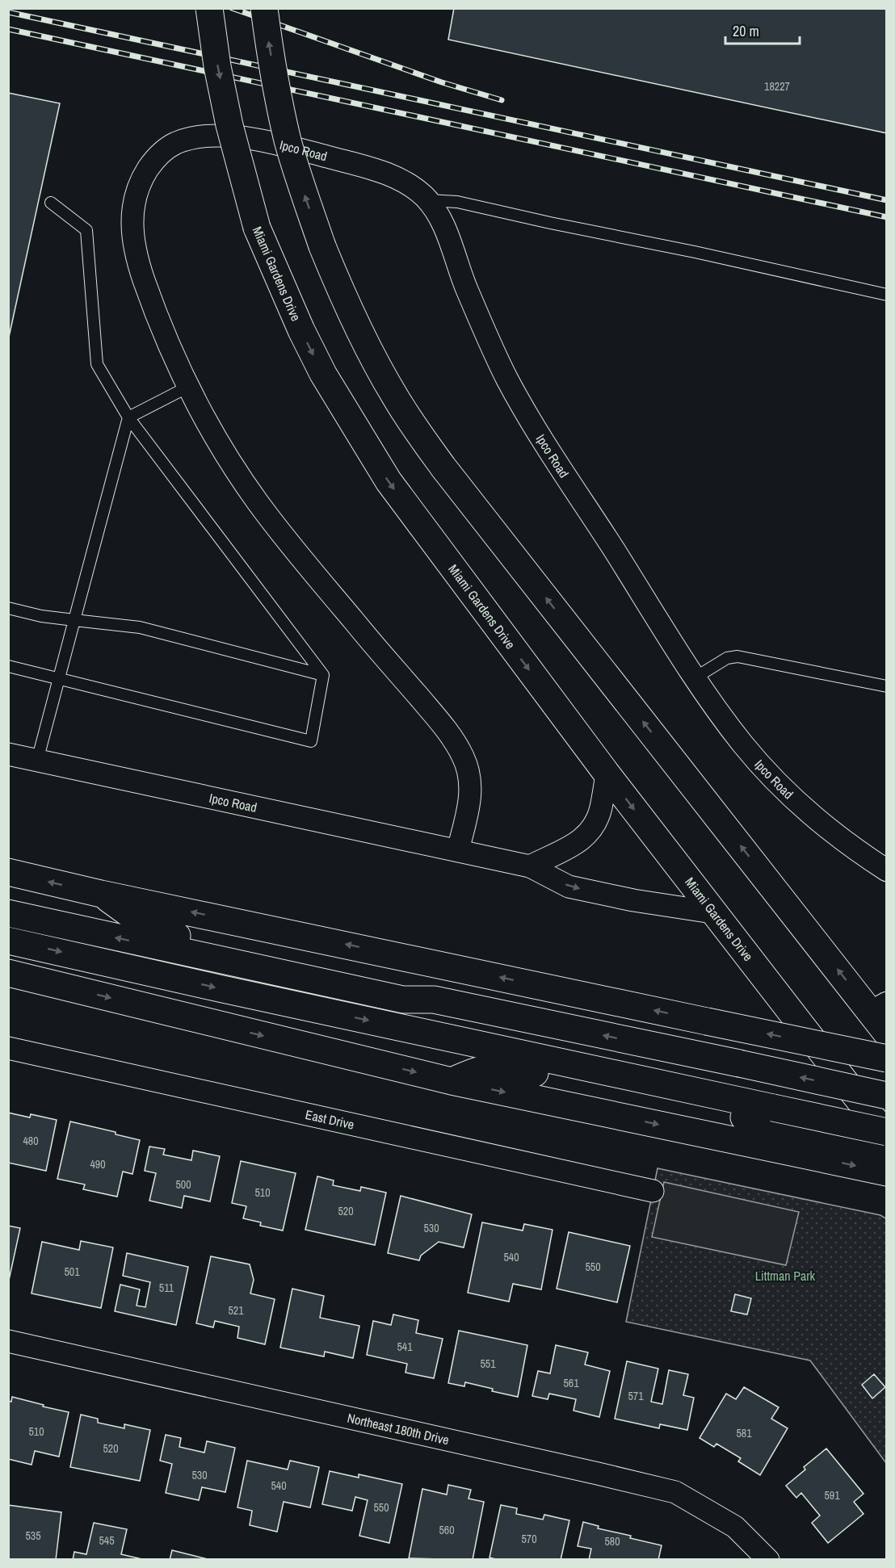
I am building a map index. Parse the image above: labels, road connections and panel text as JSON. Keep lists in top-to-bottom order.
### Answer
{
  "streets": {
    "main road": ["Miami Gardens Drive"],
    "street": ["Ipco Road", "East Drive", "Northeast 180th Drive"]
  },
  "crossings": [
    ["Ipco Road", "Miami Gardens Drive"]
  ],
  "parks": ["Littman Park"],
  "house_numbers": [
    "18227",
    "480",
    "490",
    "500",
    "510",
    "520",
    "530",
    "540",
    "550",
    "501",
    "511",
    "521",
    "541",
    "551",
    "561",
    "571",
    "510",
    "581",
    "520",
    "530",
    "540",
    "591",
    "550",
    "560",
    "535",
    "570",
    "545",
    "580"
  ],
  "scale_bar": "20 m"
}
